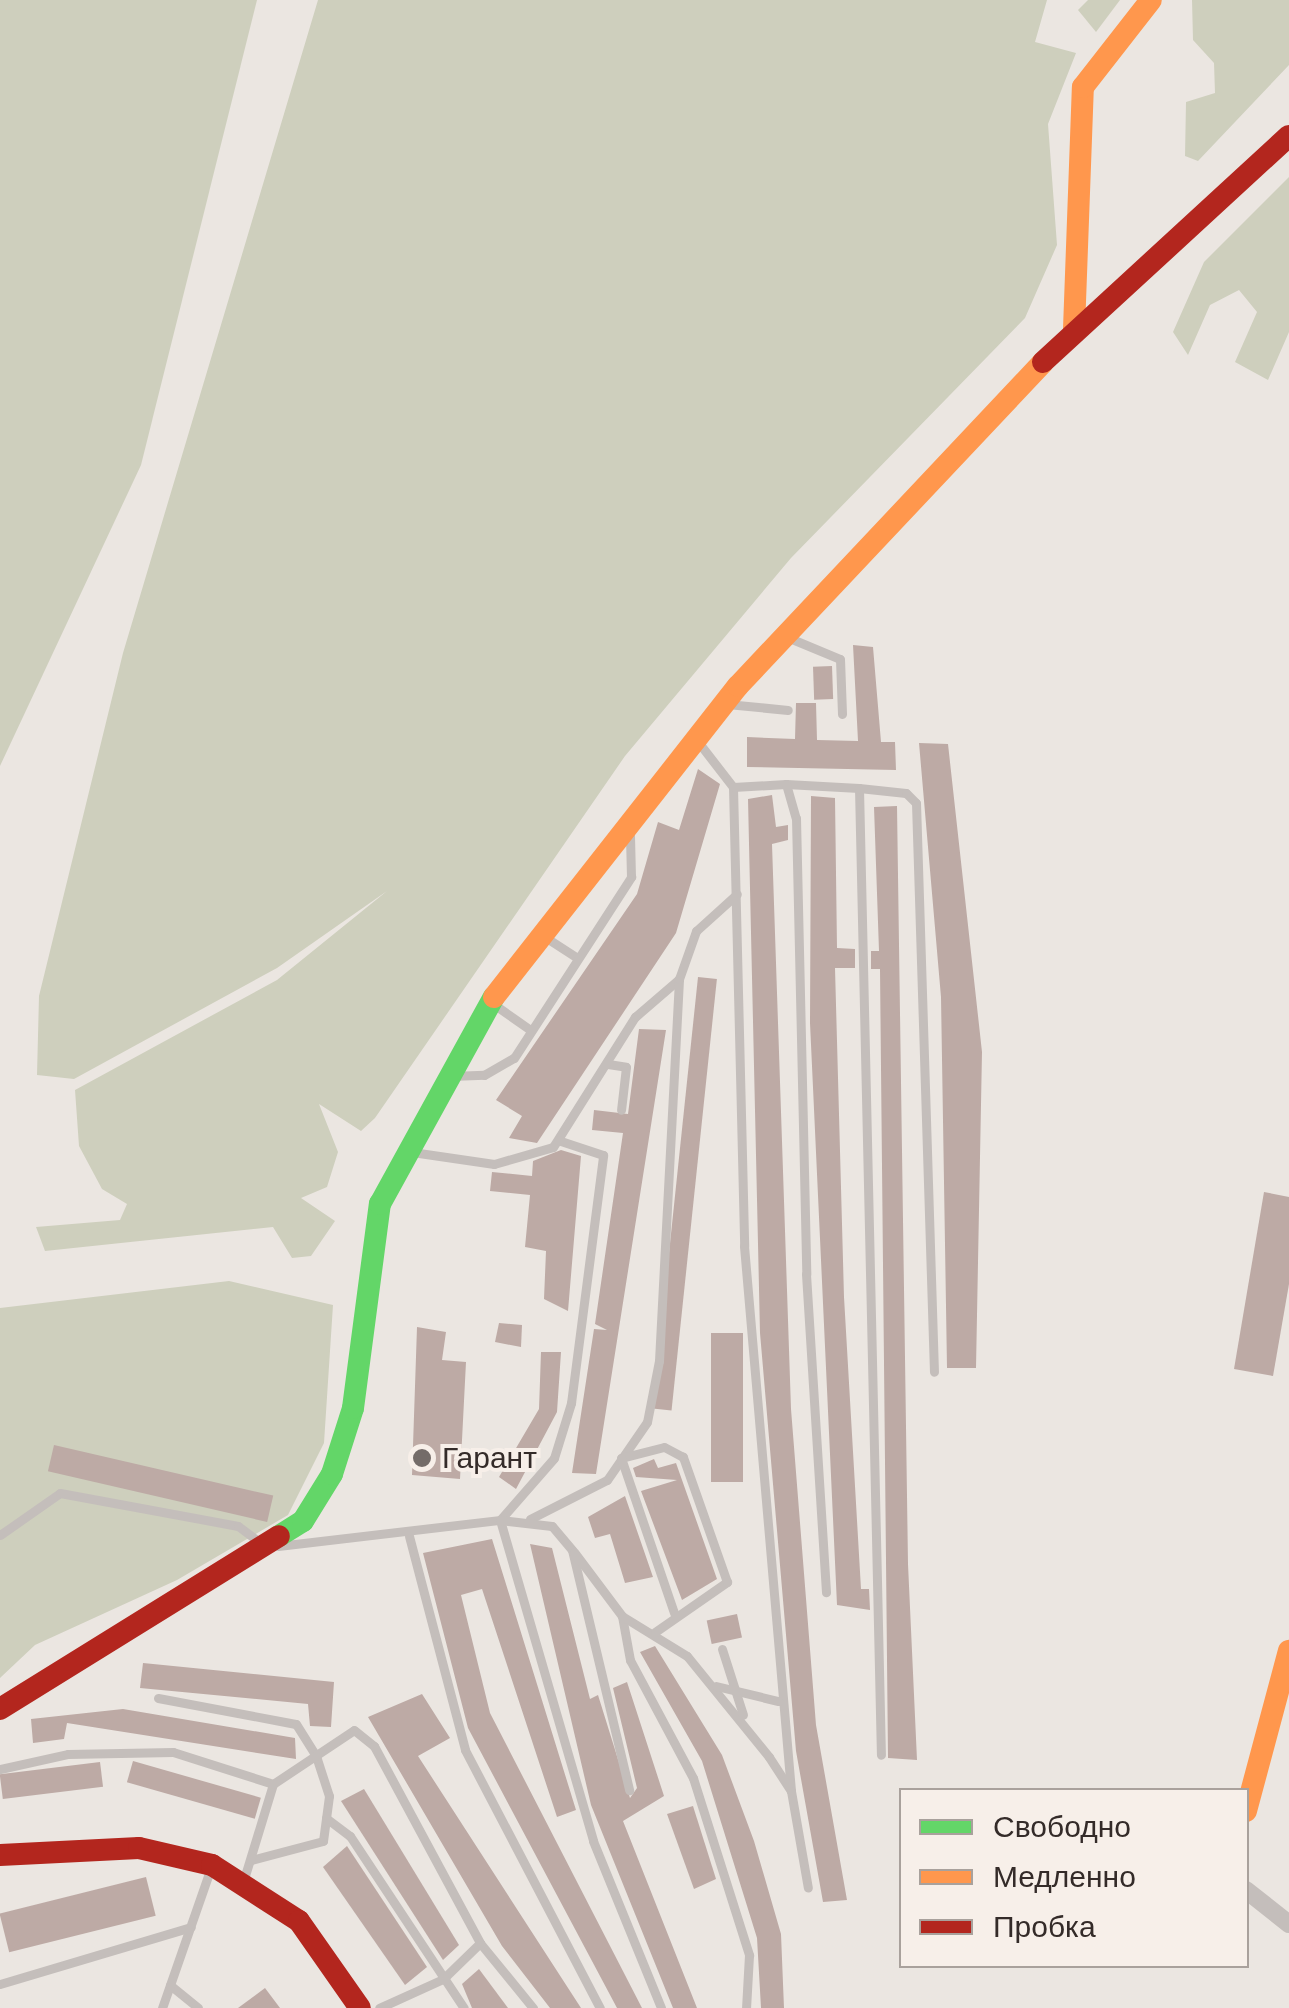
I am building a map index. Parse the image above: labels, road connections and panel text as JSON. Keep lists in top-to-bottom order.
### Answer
{
  "places": ["Гарант"],
  "legend": ["Свободно", "Медленно", "Пробка"]
}
